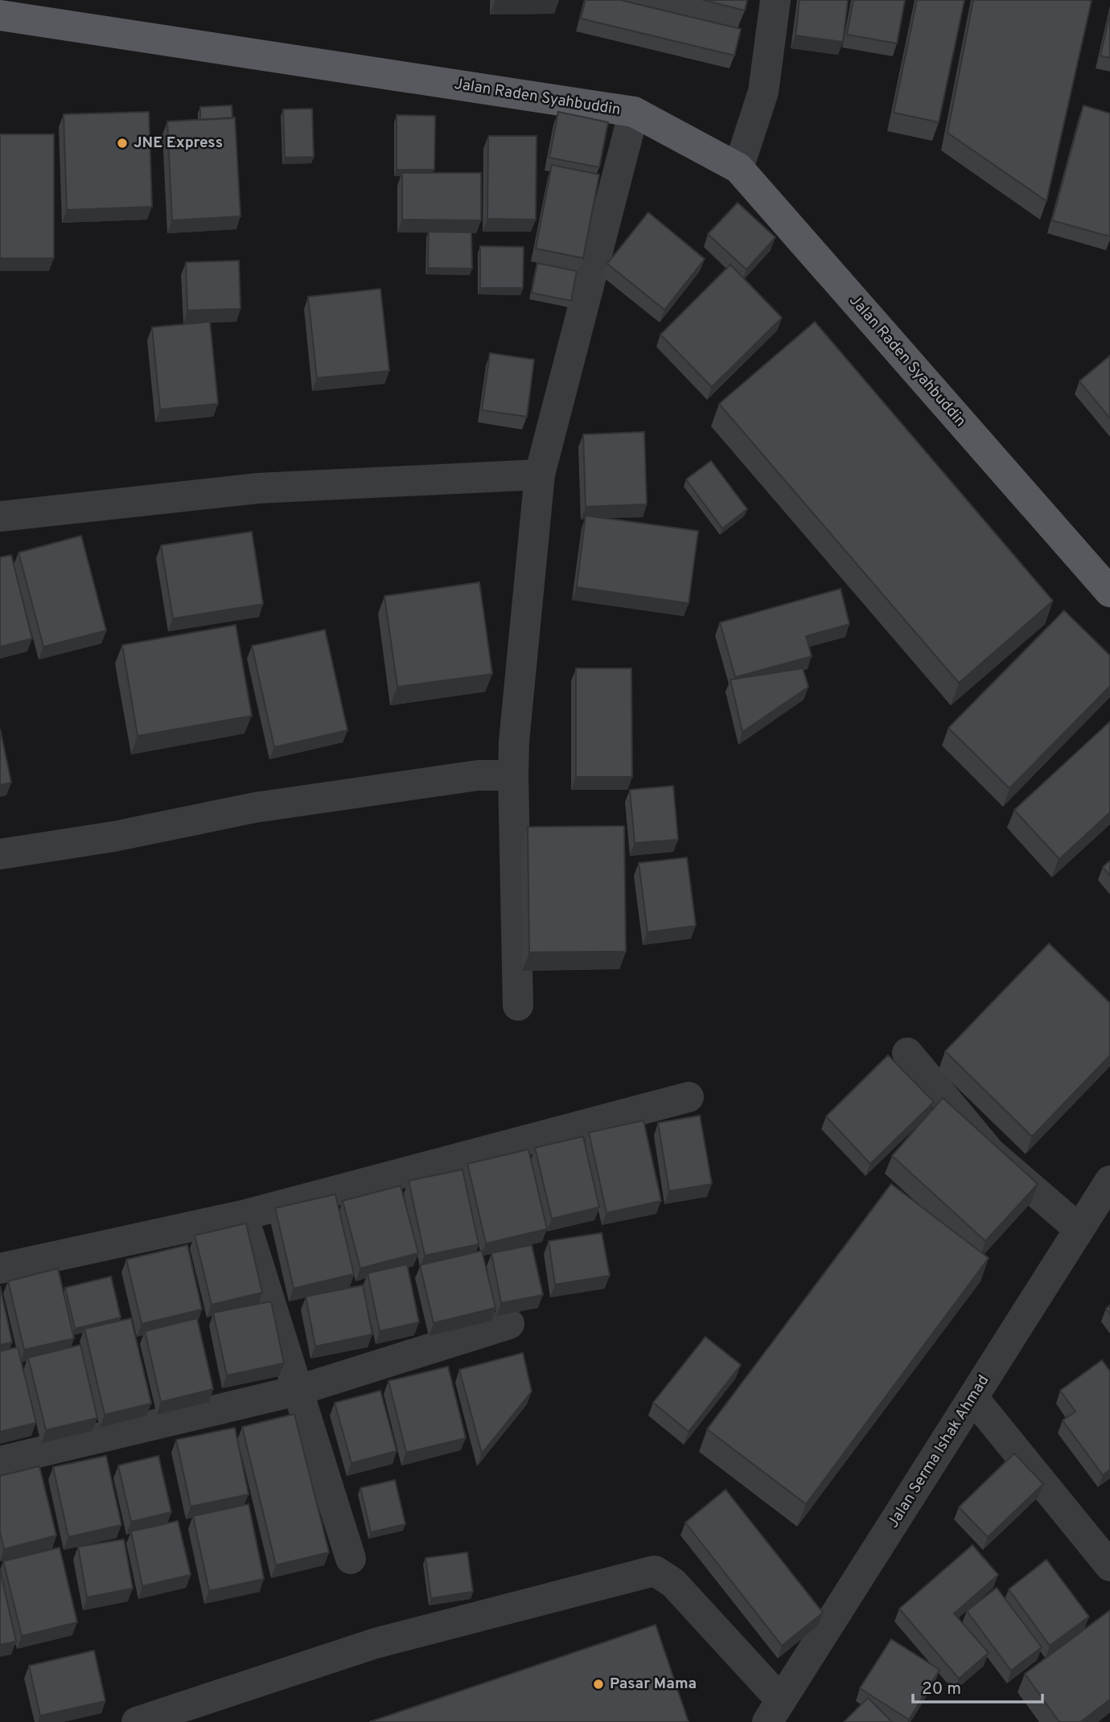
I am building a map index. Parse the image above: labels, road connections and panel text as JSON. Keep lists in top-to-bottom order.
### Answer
{
  "streets": {
    "main road": ["Jalan Raden Syahbuddin"],
    "street": ["Jalan Serma Ishak Ahmad"]
  },
  "places": ["JNE Express", "Pasar Mama"],
  "scale_bar": "20 m"
}
